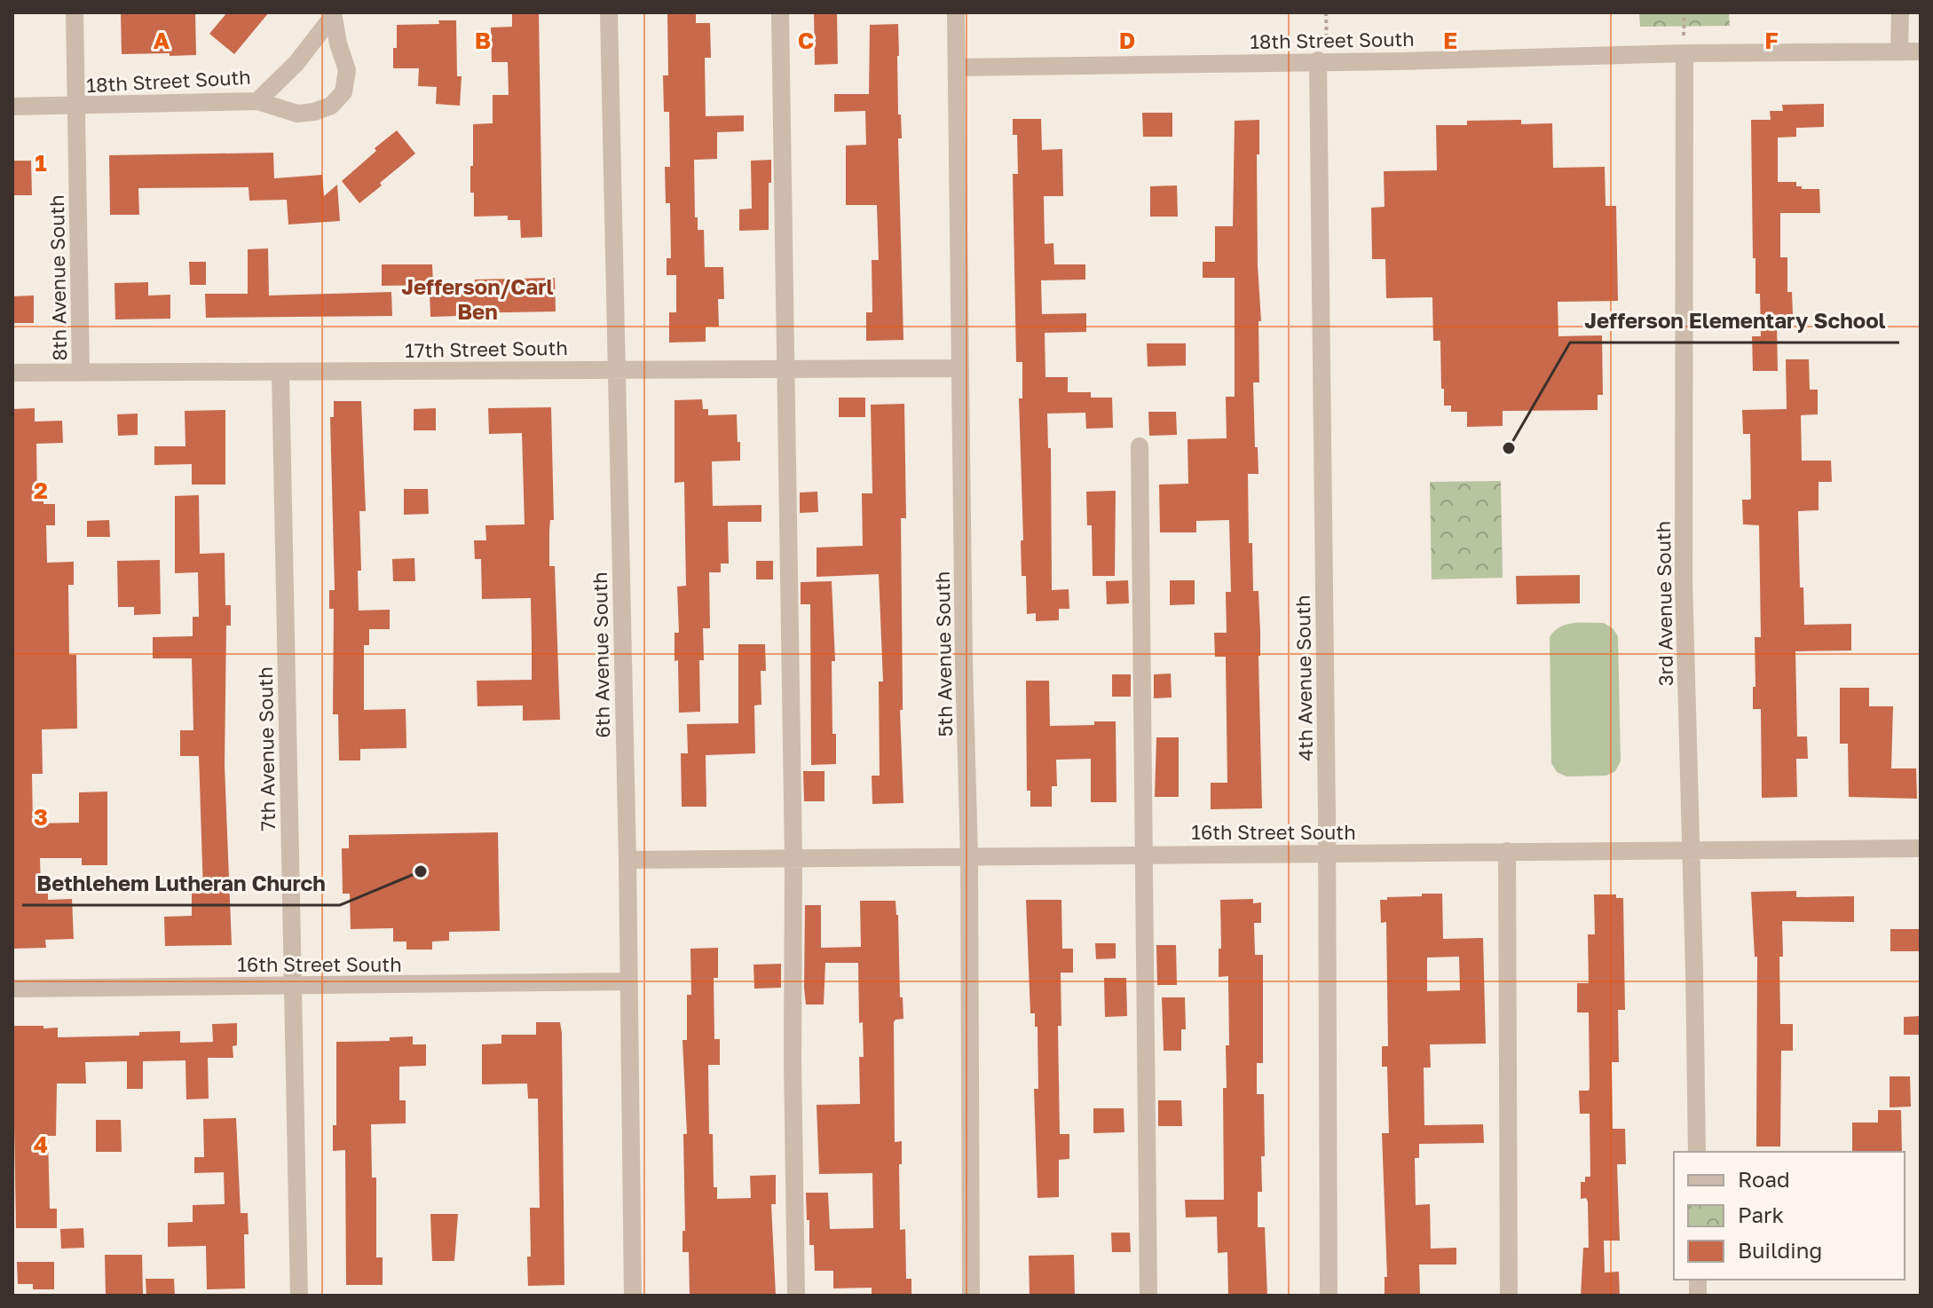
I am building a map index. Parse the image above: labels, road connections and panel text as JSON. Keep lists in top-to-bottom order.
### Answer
{
  "streets": {
    "street": [
      "18th Street South",
      "8th Avenue South",
      "17th Street South",
      "3rd Avenue South",
      "5th Avenue South",
      "6th Avenue South",
      "4th Avenue South",
      "7th Avenue South",
      "16th Street South"
    ]
  },
  "crossings": [
    ["18th Street South", "8th Avenue South"],
    ["18th Street South", "3rd Avenue South"],
    ["18th Street South", "5th Avenue South"],
    ["18th Street South", "4th Avenue South"],
    ["8th Avenue South", "17th Street South"],
    ["17th Street South", "5th Avenue South"],
    ["17th Street South", "6th Avenue South"],
    ["17th Street South", "7th Avenue South"],
    ["3rd Avenue South", "16th Street South"],
    ["5th Avenue South", "16th Street South"],
    ["6th Avenue South", "16th Street South"],
    ["4th Avenue South", "16th Street South"],
    ["7th Avenue South", "16th Street South"]
  ],
  "districts": ["Jefferson/Carl Ben"],
  "places": ["Jefferson Elementary School", "Bethlehem Lutheran Church"],
  "legend": ["Road", "Park", "Building"],
  "grid": {
    "columns": [
      "A",
      "B",
      "C",
      "D",
      "E",
      "F"
    ],
    "rows": [
      "1",
      "2",
      "3",
      "4"
    ]
  }
}
